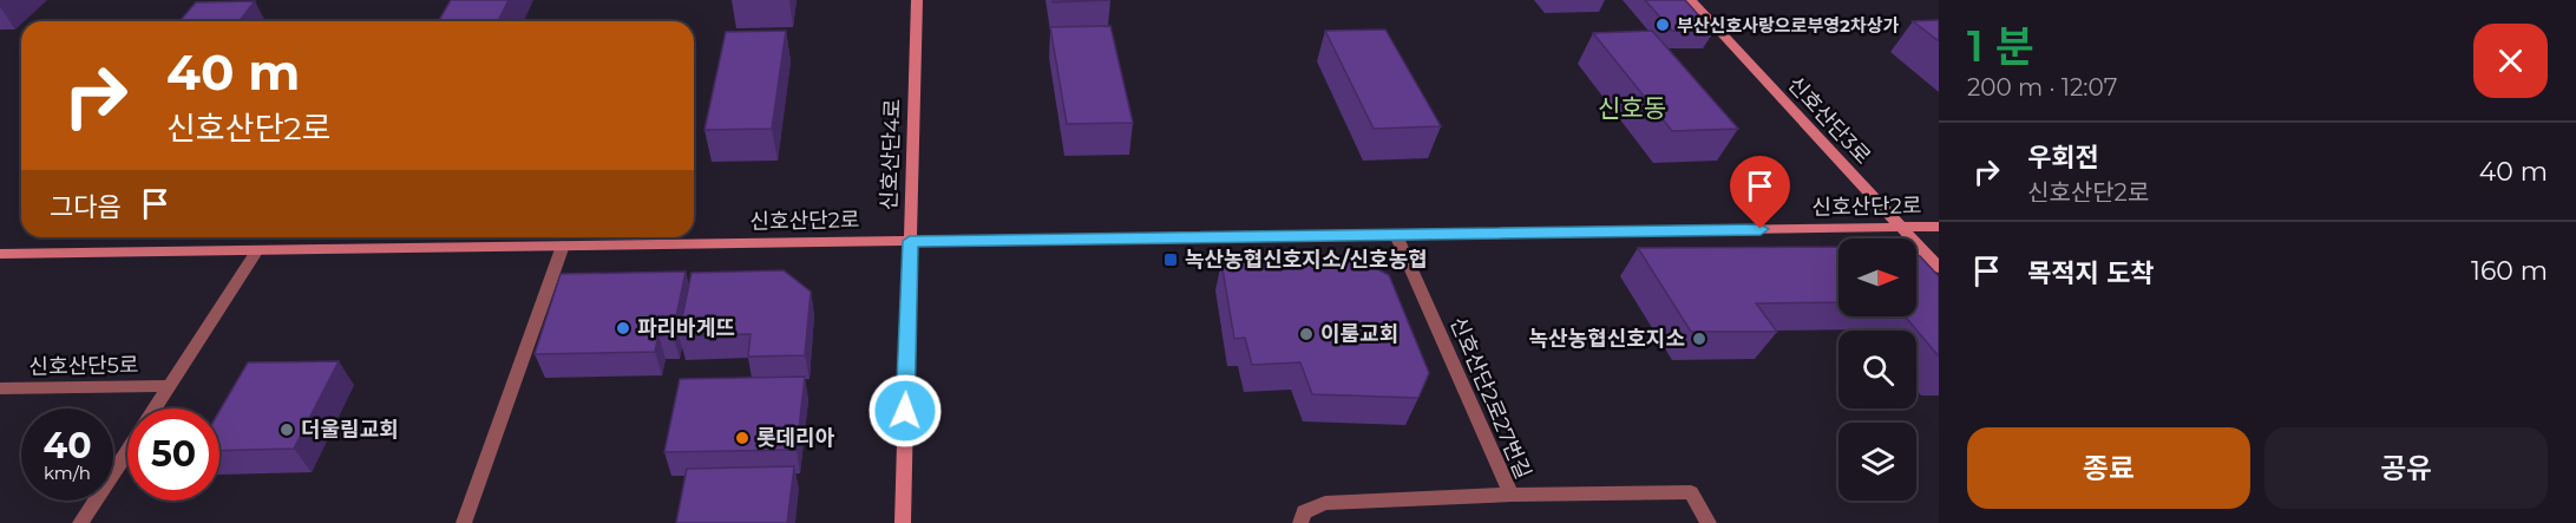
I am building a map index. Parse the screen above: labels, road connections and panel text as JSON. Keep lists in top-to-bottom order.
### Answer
{
  "streets": {
    "main road": ["신호산단3로", "신호산단4로", "신호산단2로"],
    "street": ["신호산단5로", "신호산단2로27번길"]
  },
  "crossings": [
    ["신호산단3로", "신호산단2로"],
    ["신호산단4로", "신호산단2로"],
    ["신호산단2로", "신호산단2로27번길"]
  ],
  "districts": ["신호동"],
  "places": {
    "other": [
      "부산신호사랑으로부영2차상가",
      "파리바게뜨",
      "이룸교회",
      "녹산농협신호지소",
      "더울림교회",
      "롯데리아"
    ],
    "transit": ["녹산농협신호지소/신호농협"]
  },
  "north": "right",
  "page": {
    "heading": ["1 분", "200 m · 12:07"],
    "turn": ["40 m", "신호산단2로"],
    "list": [
      {
        "name": "우회전",
        "note": "신호산단2로",
        "value": "40 m"
      },
      {
        "name": "목적지 도착",
        "value": "160 m"
      }
    ],
    "then": "그다음",
    "speed": "40 km/h",
    "limit": "50",
    "buttons": ["종료", "공유"]
  }
}
